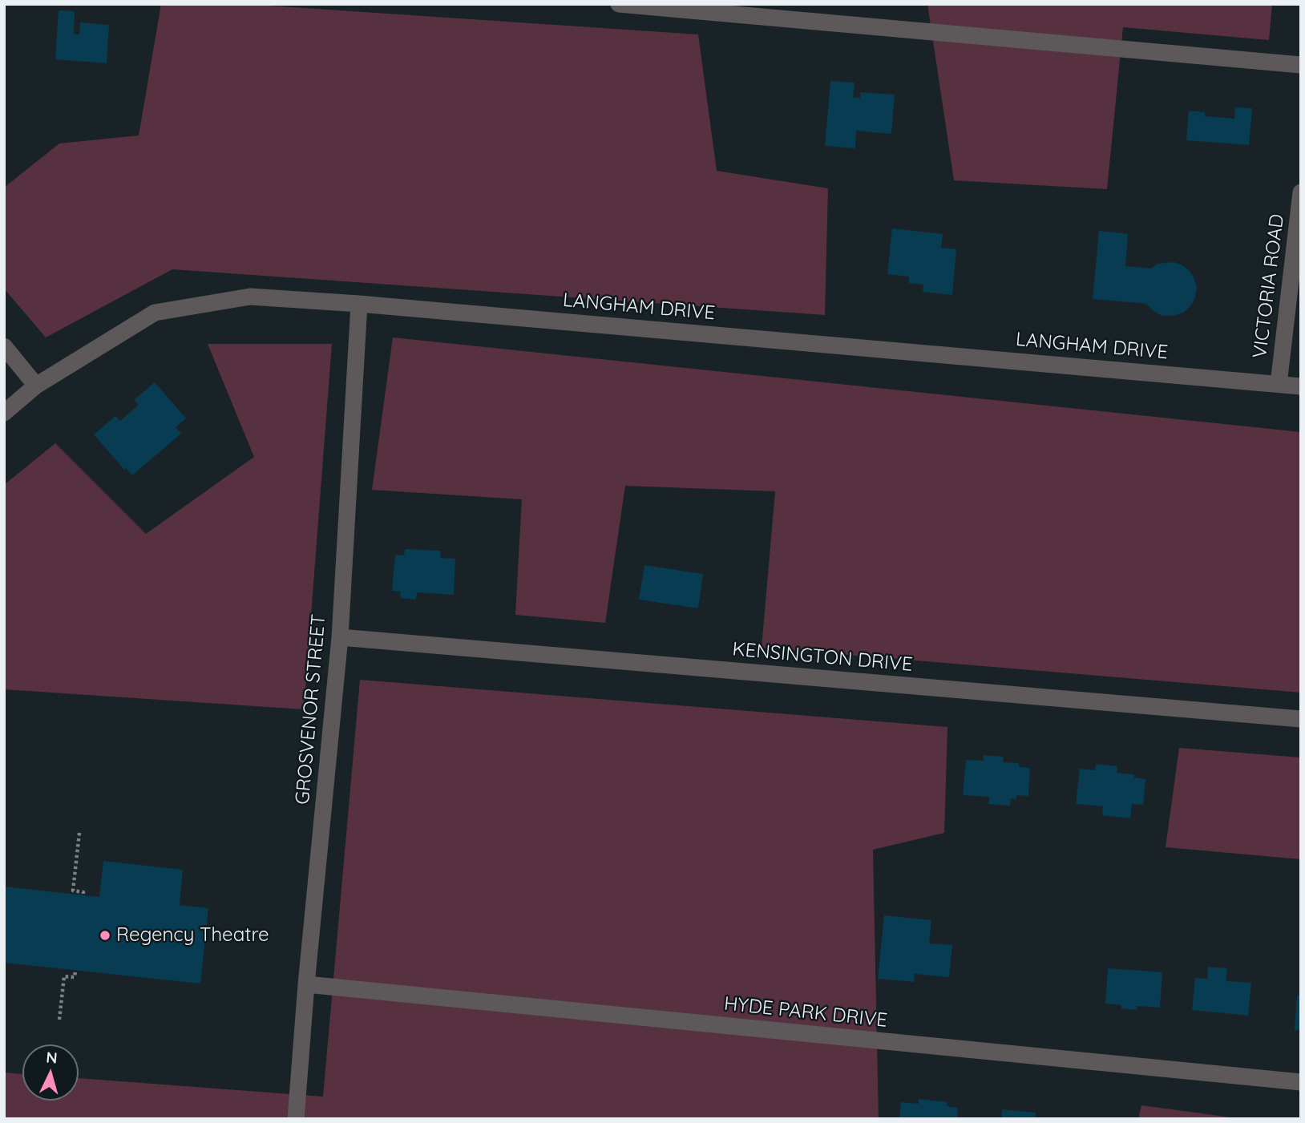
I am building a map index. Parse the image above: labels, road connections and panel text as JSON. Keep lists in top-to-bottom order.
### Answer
{
  "streets": {
    "street": [
      "VICTORIA ROAD",
      "LANGHAM DRIVE",
      "KENSINGTON DRIVE",
      "GROSVENOR STREET",
      "HYDE PARK DRIVE"
    ]
  },
  "crossings": [
    ["VICTORIA ROAD", "LANGHAM DRIVE"],
    ["LANGHAM DRIVE", "GROSVENOR STREET"],
    ["KENSINGTON DRIVE", "GROSVENOR STREET"],
    ["GROSVENOR STREET", "HYDE PARK DRIVE"]
  ],
  "places": ["Regency Theatre"],
  "north": "top"
}
